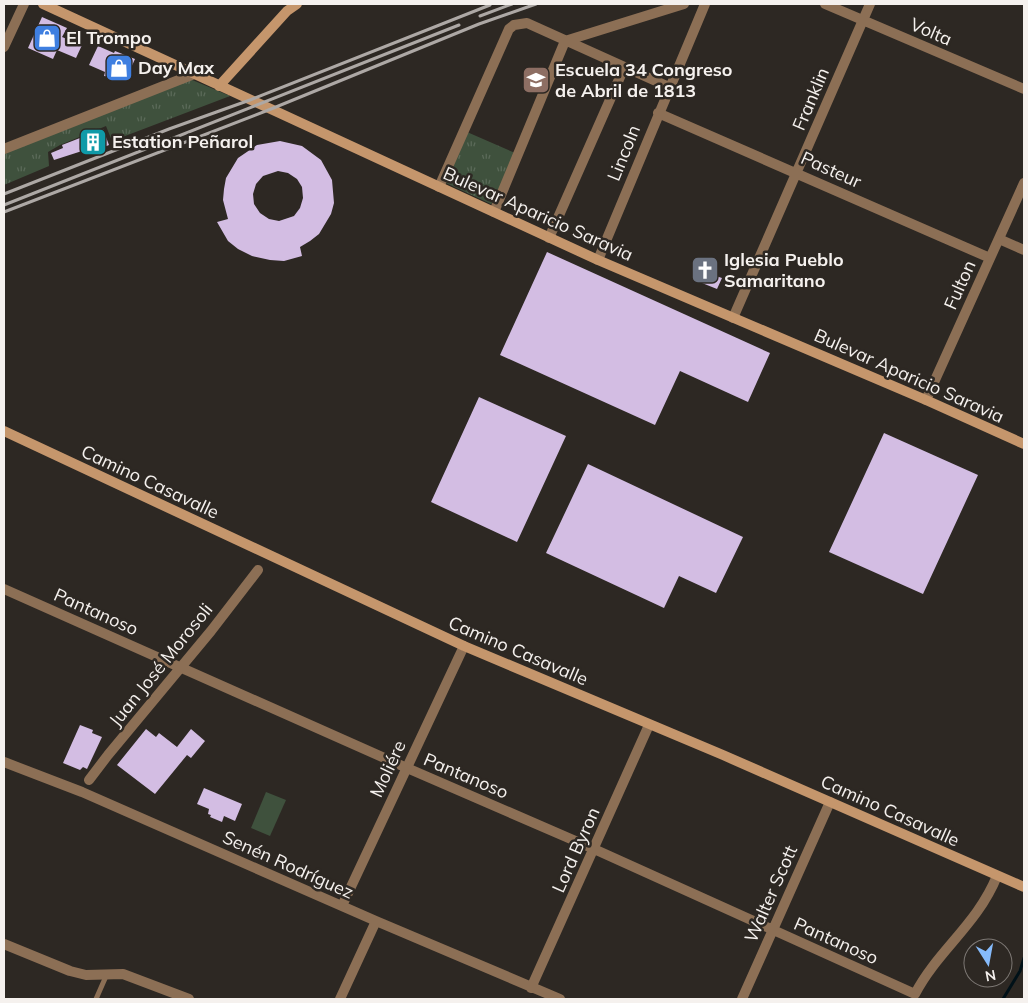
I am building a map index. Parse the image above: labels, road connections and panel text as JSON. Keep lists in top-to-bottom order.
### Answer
{
  "streets": {
    "street": [
      "Volta",
      "Franklin",
      "Lincoln",
      "Pasteur",
      "Bulevar Aparicio Saravia",
      "Fulton",
      "Camino Casavalle",
      "Pantanoso",
      "Juan José Morosoli",
      "Moliére",
      "Lord Byron",
      "Senén Rodríguez",
      "Walter Scott"
    ]
  },
  "crossings": [
    ["Volta", "Franklin"],
    ["Franklin", "Pasteur"],
    ["Franklin", "Bulevar Aparicio Saravia"],
    ["Lincoln", "Pasteur"],
    ["Lincoln", "Bulevar Aparicio Saravia"],
    ["Pasteur", "Fulton"],
    ["Bulevar Aparicio Saravia", "Fulton"],
    ["Camino Casavalle", "Pantanoso"],
    ["Camino Casavalle", "Moliére"],
    ["Camino Casavalle", "Lord Byron"],
    ["Camino Casavalle", "Walter Scott"],
    ["Pantanoso", "Juan José Morosoli"],
    ["Pantanoso", "Moliére"],
    ["Pantanoso", "Lord Byron"],
    ["Pantanoso", "Walter Scott"],
    ["Moliére", "Senén Rodríguez"],
    ["Lord Byron", "Senén Rodríguez"]
  ],
  "places": {
    "shop": ["El Trompo", "Day Max"],
    "school or university": ["Escuela 34 Congreso de Abril de 1813"],
    "building": ["Estation Peñarol"],
    "church": ["Iglesia Pueblo Samaritano"]
  },
  "north": "bottom"
}
